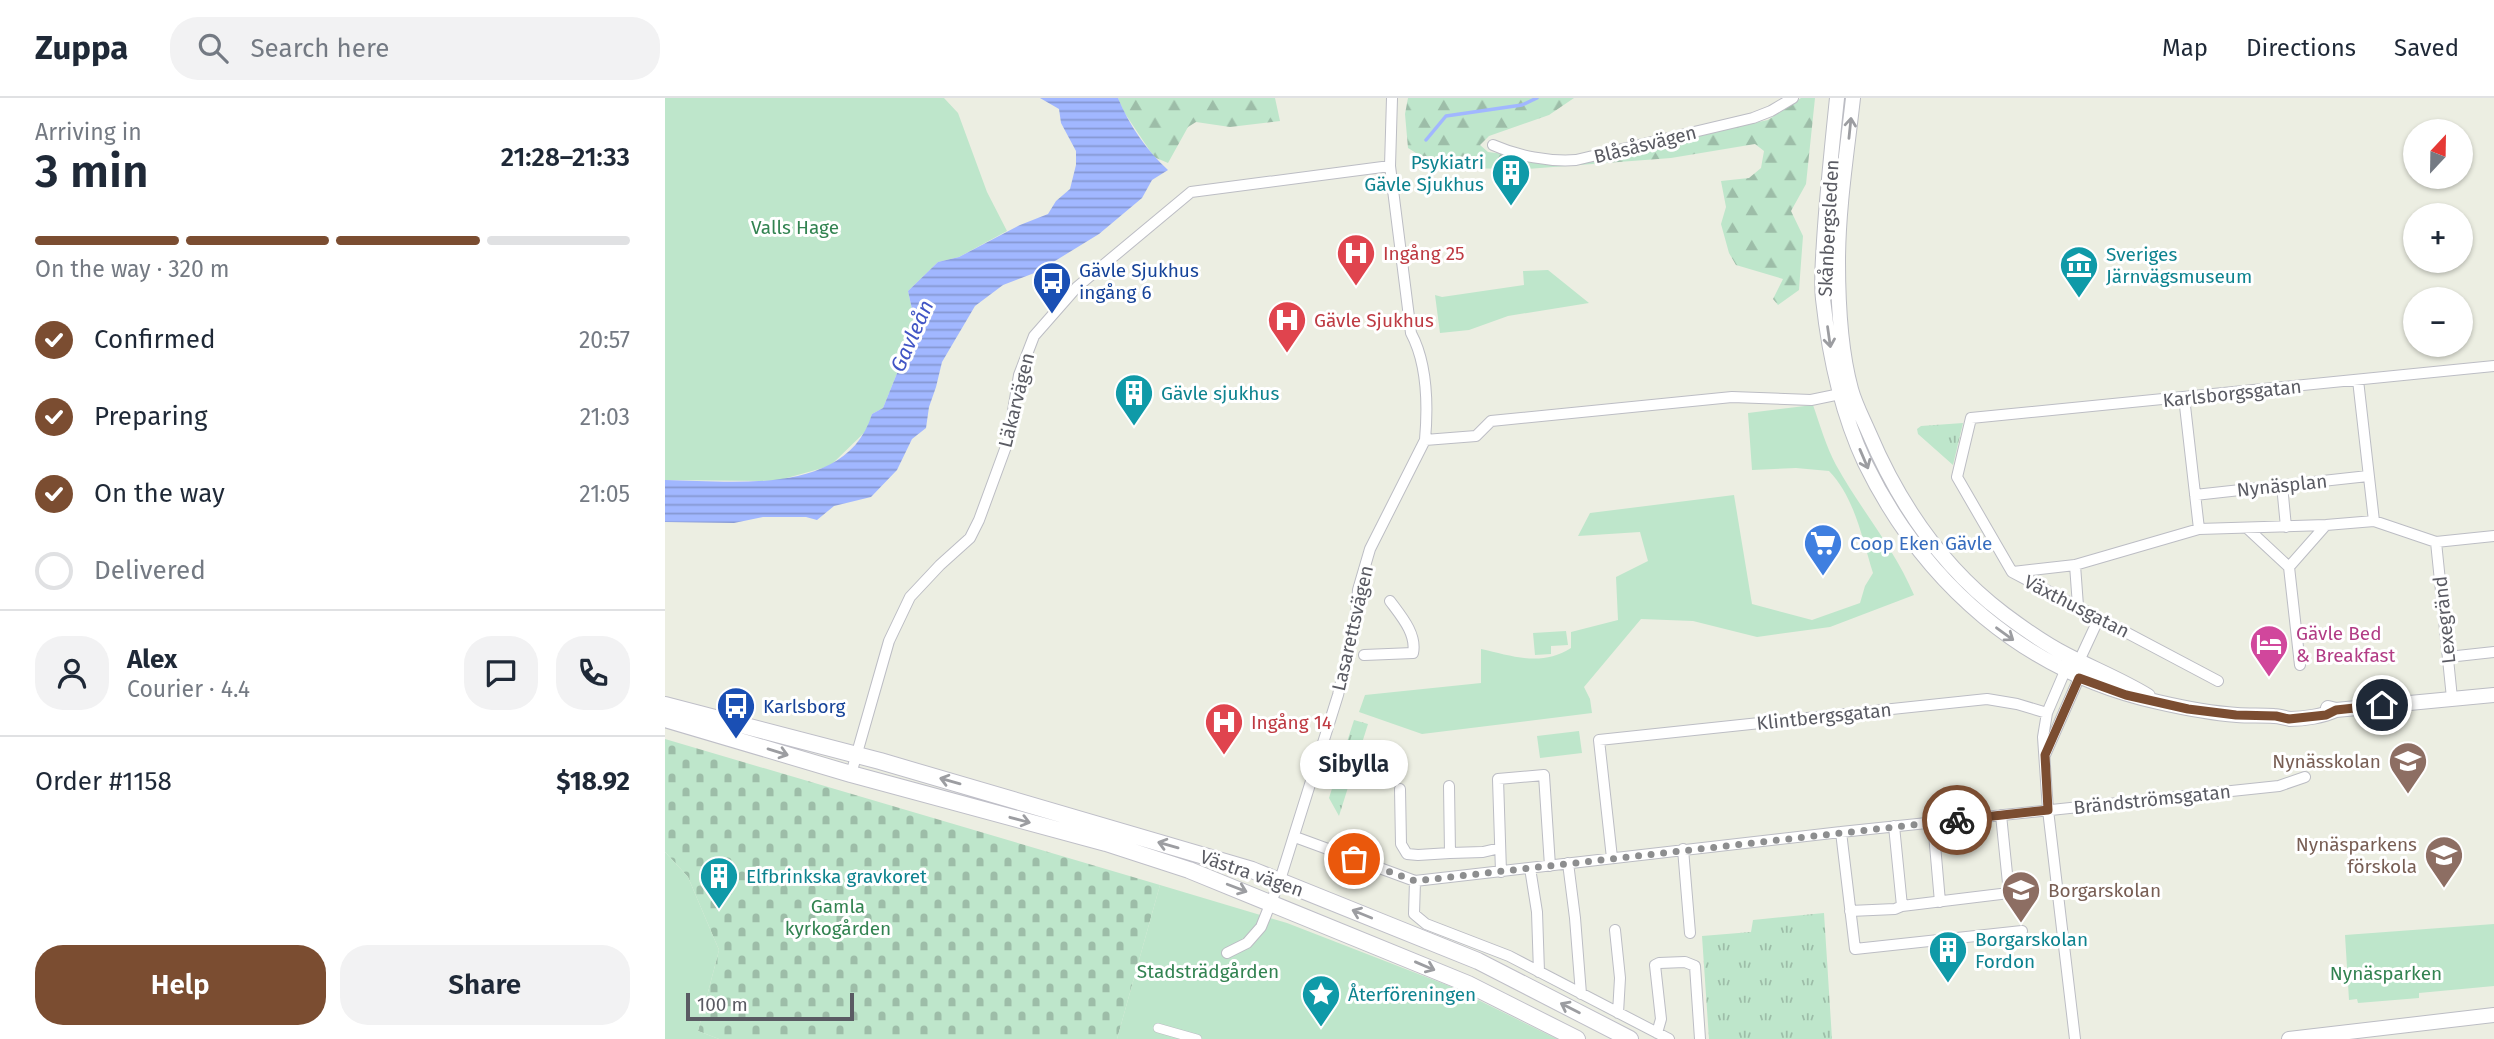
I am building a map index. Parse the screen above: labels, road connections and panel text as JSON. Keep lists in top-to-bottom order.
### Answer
{
  "streets": {
    "main road": ["Västra vägen"],
    "street": [
      "Blåsåsvägen",
      "Skånbergsleden",
      "Karlsborgsgatan",
      "Läkarvägen",
      "Nynäsplan",
      "Växthusgatan",
      "Lexegränd",
      "Lasarettsvägen",
      "Klintbergsgatan",
      "Brändströmsgatan"
    ]
  },
  "crossings": [
    ["Skånbergsleden", "Lexegränd"],
    ["Karlsborgsgatan", "Växthusgatan"],
    ["Läkarvägen", "Lasarettsvägen"],
    ["Läkarvägen", "Västra vägen"],
    ["Nynäsplan", "Växthusgatan"],
    ["Lasarettsvägen", "Brändströmsgatan"],
    ["Lasarettsvägen", "Västra vägen"],
    ["Klintbergsgatan", "Brändströmsgatan"]
  ],
  "water": ["Gavleån"],
  "parks": [
    "Valls Hage",
    "Gamla kyrkogården",
    "Stadsträdgården",
    "Nynäsparken"
  ],
  "places": {
    "building": [
      "Psykiatri Gävle Sjukhus",
      "Gävle sjukhus",
      "Elfbrinkska gravkoret",
      "Borgarskolan Fordon"
    ],
    "hospital": ["Ingång 25", "Gävle Sjukhus", "Ingång 14"],
    "museum": ["Sveriges Järnvägsmuseum"],
    "bus stop": ["Gävle Sjukhus ingång 6", "Karlsborg"],
    "supermarket": ["Coop Eken Gävle"],
    "hotel": ["Gävle Bed & Breakfast"],
    "school or university": ["Nynässkolan", "Nynäsparkens förskola", "Borgarskolan"],
    "other": ["Sibylla"],
    "place": ["Återföreningen"]
  },
  "scale_bar": "100 m",
  "north": "top",
  "page": {
    "header": "Zuppa",
    "search": "Search here",
    "nav": ["Map", "Directions", "Saved"],
    "heading": ["3 min", "Arriving in", "21:28–21:33"],
    "panel": [
      "Alex",
      "Courier · 4.4",
      "Order #1158",
      "$18.92"
    ],
    "map_buttons": ["+", "−"],
    "bar": "On the way · 320 m",
    "list": [
      ["Confirmed", "20:57"],
      ["Preparing", "21:03"],
      ["On the way", "21:05"],
      "Delivered"
    ],
    "bubble": "Sibylla",
    "buttons": ["Help", "Share"],
    "scale": "100 m"
  }
}
